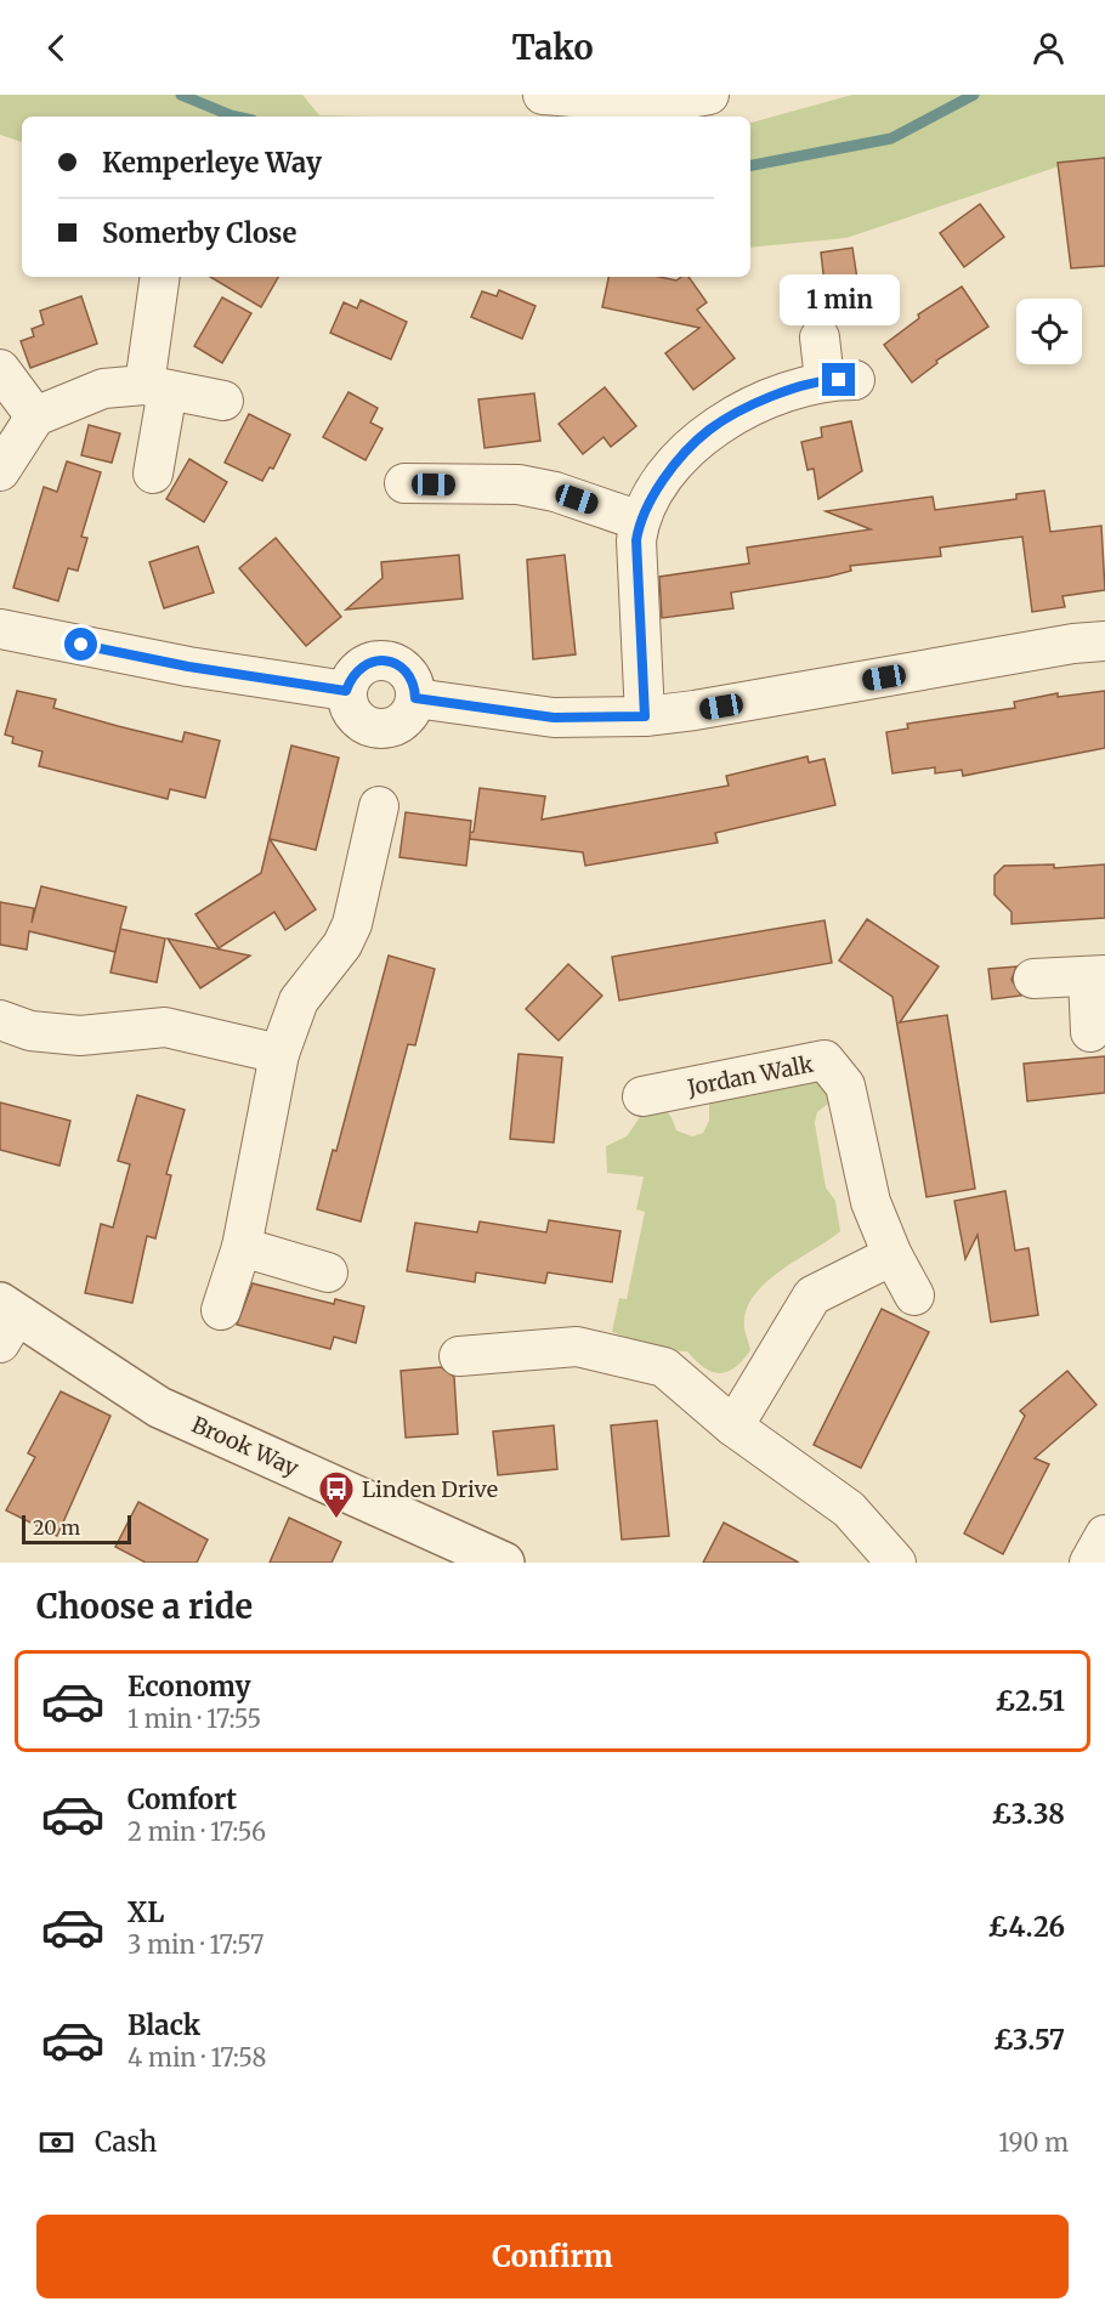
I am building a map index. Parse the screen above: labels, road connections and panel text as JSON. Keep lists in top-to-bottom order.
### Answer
{
  "streets": {
    "street": ["Jordan Walk", "Brook Way"]
  },
  "places": {
    "bus stop": ["Linden Drive"]
  },
  "scale_bar": "20 m",
  "page": {
    "header": "Tako",
    "banner": ["Kemperleye Way", "Somerby Close"],
    "bubble": "1 min",
    "scale": "20 m",
    "heading": "Choose a ride",
    "list": [
      {
        "name": "Economy",
        "note": "1 min · 17:55",
        "value": "£2.51"
      },
      {
        "name": "Comfort",
        "note": "2 min · 17:56",
        "value": "£3.38"
      },
      {
        "name": "XL",
        "note": "3 min · 17:57",
        "value": "£4.26"
      },
      {
        "name": "Black",
        "note": "4 min · 17:58",
        "value": "£3.57"
      }
    ],
    "pay": ["Cash", "190 m"],
    "buttons": "Confirm"
  }
}
